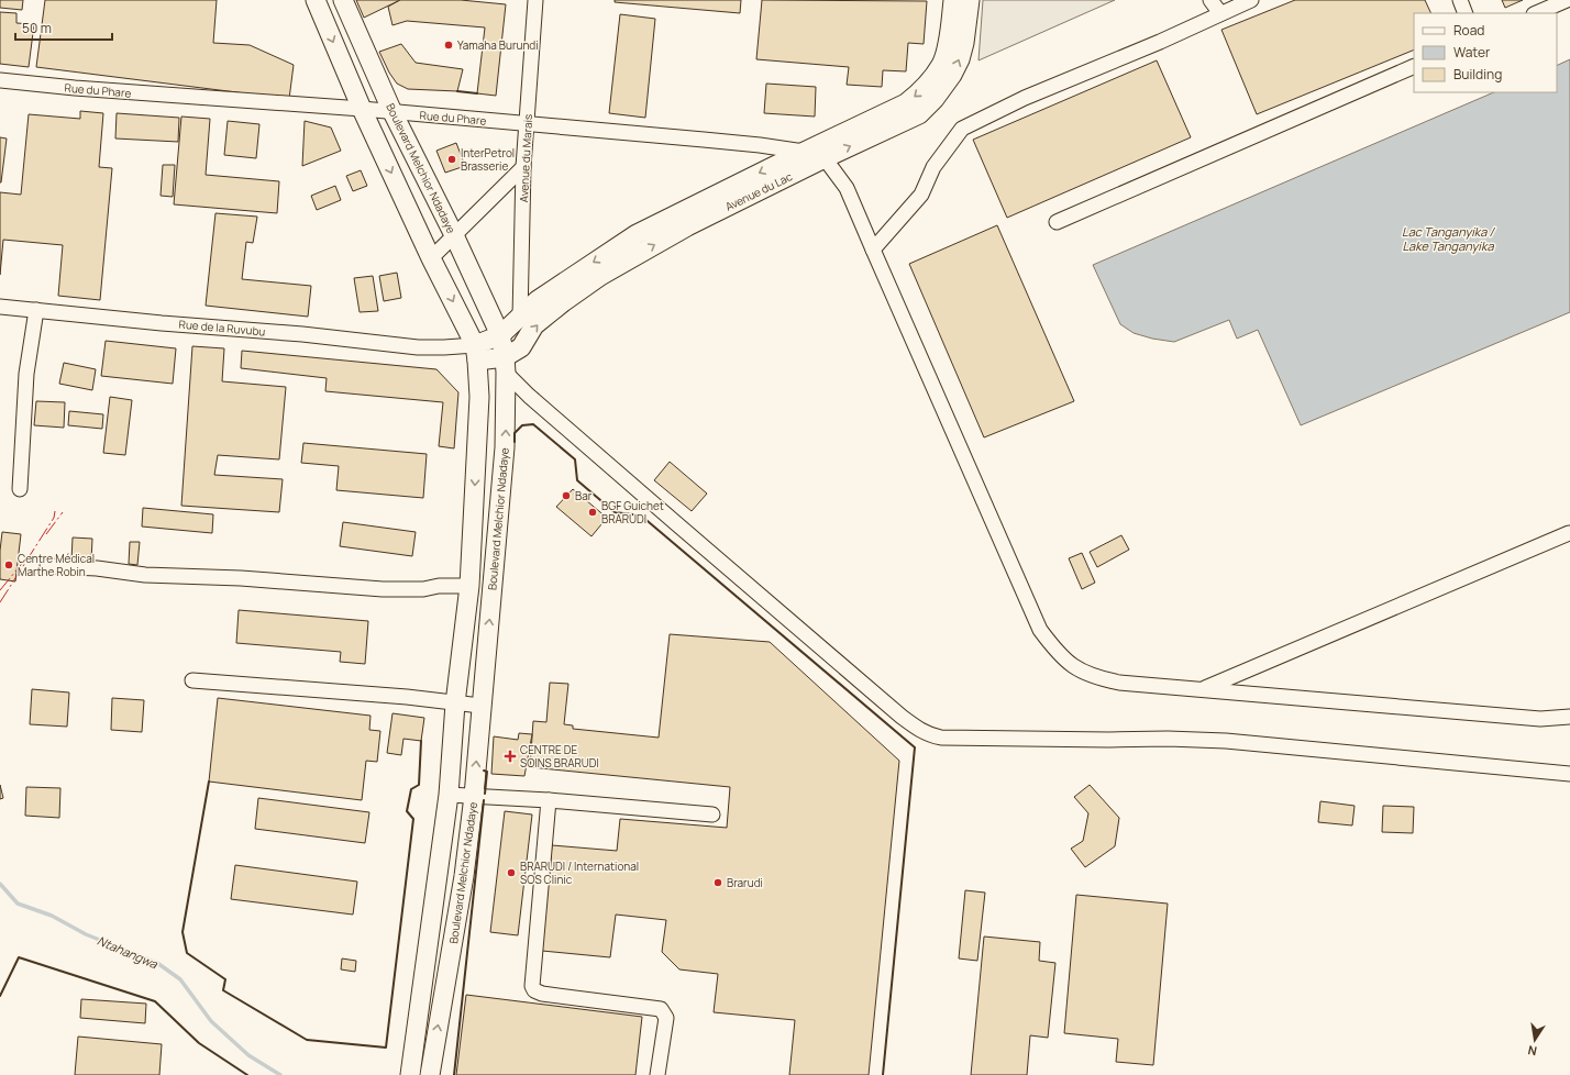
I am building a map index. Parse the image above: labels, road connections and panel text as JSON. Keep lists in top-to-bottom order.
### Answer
{
  "streets": {
    "main road": ["Boulevard Melchior Ndadaye", "Avenue du Lac"],
    "street": ["Rue du Phare", "Avenue du Marais", "Rue de la Ruvubu"]
  },
  "crossings": [
    ["Rue du Phare", "Avenue du Marais"],
    ["Rue du Phare", "Boulevard Melchior Ndadaye"],
    ["Rue du Phare", "Avenue du Lac"],
    ["Avenue du Marais", "Avenue du Lac"],
    ["Boulevard Melchior Ndadaye", "Avenue du Lac"],
    ["Boulevard Melchior Ndadaye", "Rue de la Ruvubu"]
  ],
  "water": ["Lac Tanganyika / Lake Tanganyika", "Ntahangwa"],
  "places": {
    "other": [
      "Yamaha Burundi",
      "InterPetrol Brasserie",
      "Bar",
      "BGF Guichet BRARUDI",
      "Centre Médical Marthe Robin",
      "BRARUDI / International SOS Clinic",
      "Brarudi"
    ],
    "health": ["CENTRE DE SOINS BRARUDI"]
  },
  "legend": ["Road", "Water", "Building"],
  "scale_bar": "50 m",
  "north": "bottom"
}
